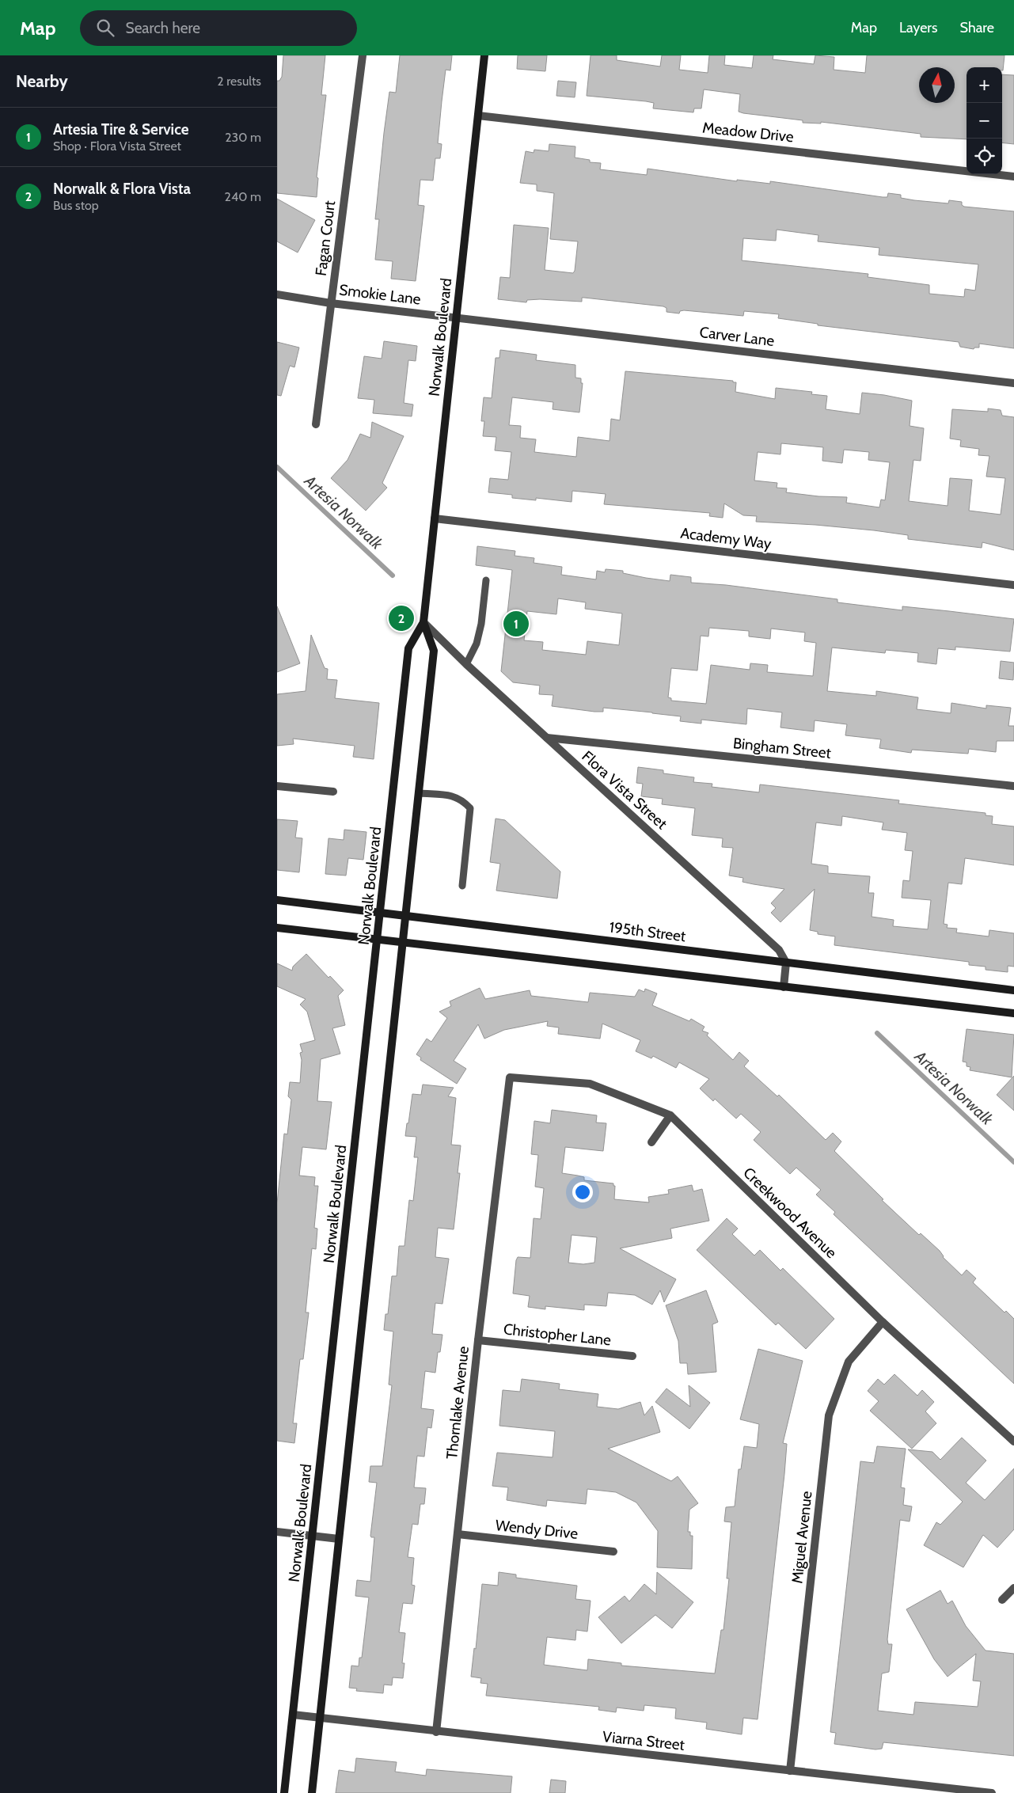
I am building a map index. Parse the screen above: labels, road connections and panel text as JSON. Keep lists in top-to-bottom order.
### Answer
{
  "streets": {
    "main road": ["Norwalk Boulevard", "195th Street"],
    "street": [
      "Meadow Drive",
      "Fagan Court",
      "Smokie Lane",
      "Carver Lane",
      "Academy Way",
      "Bingham Street",
      "Flora Vista Street",
      "Creekwood Avenue",
      "Christopher Lane",
      "Thornlake Avenue",
      "Wendy Drive",
      "Miguel Avenue",
      "Viarna Street"
    ]
  },
  "crossings": [
    ["Meadow Drive", "Norwalk Boulevard"],
    ["Fagan Court", "Smokie Lane"],
    ["Smokie Lane", "Carver Lane"],
    ["Smokie Lane", "Norwalk Boulevard"],
    ["Carver Lane", "Norwalk Boulevard"],
    ["Norwalk Boulevard", "Academy Way"],
    ["Norwalk Boulevard", "Flora Vista Street"],
    ["Norwalk Boulevard", "195th Street"],
    ["Norwalk Boulevard", "Viarna Street"],
    ["Bingham Street", "Flora Vista Street"],
    ["Flora Vista Street", "195th Street"],
    ["Creekwood Avenue", "Thornlake Avenue"],
    ["Creekwood Avenue", "Miguel Avenue"],
    ["Christopher Lane", "Thornlake Avenue"],
    ["Thornlake Avenue", "Wendy Drive"],
    ["Thornlake Avenue", "Viarna Street"],
    ["Miguel Avenue", "Viarna Street"]
  ],
  "water": ["Artesia Norwalk"],
  "north": "top",
  "page": {
    "header": "Map",
    "search": "Search here",
    "nav": ["Map", "Layers", "Share"],
    "heading": ["Nearby", "2 results"],
    "map_buttons": ["+", "−"],
    "list": [
      {
        "mark": "1",
        "name": "Artesia Tire & Service",
        "note": "Shop · Flora Vista Street",
        "value": "230 m"
      },
      {
        "mark": "2",
        "name": "Norwalk & Flora Vista",
        "note": "Bus stop",
        "value": "240 m"
      }
    ],
    "pins": ["2", "1"]
  }
}
